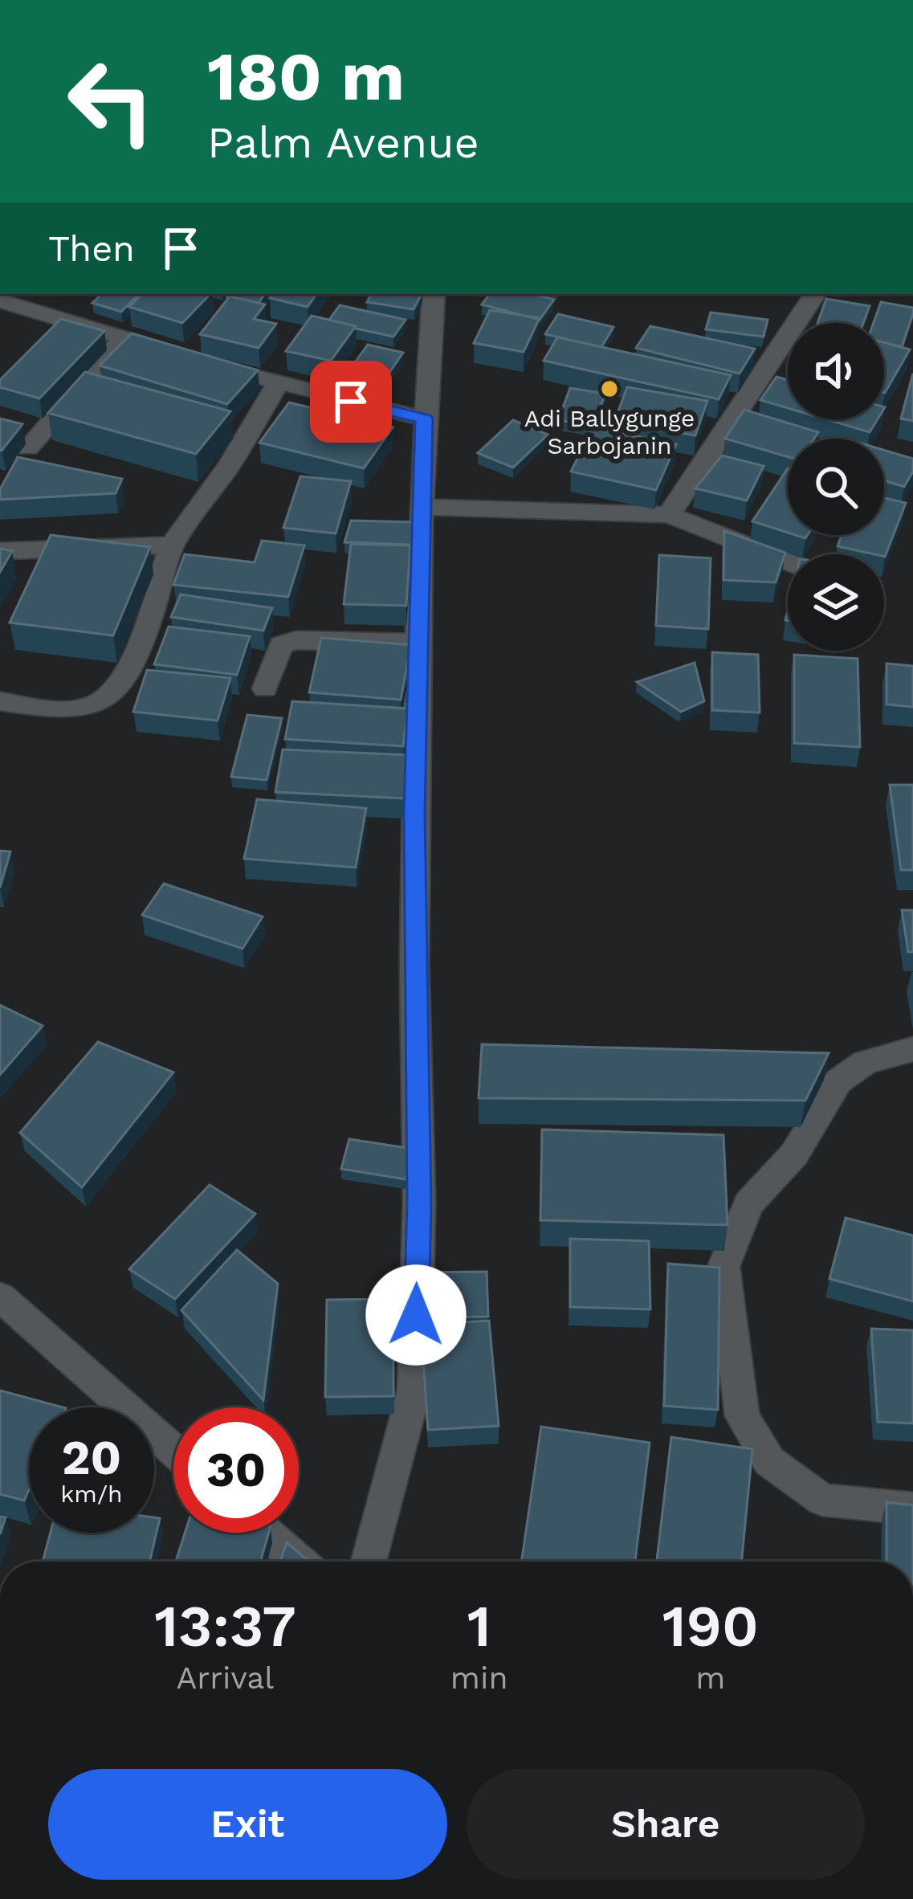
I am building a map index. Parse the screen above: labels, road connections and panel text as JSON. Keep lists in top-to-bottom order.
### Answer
{
  "places": ["Adi Ballygunge Sarbojanin"],
  "page": {
    "turn": ["180 m", "Palm Avenue"],
    "then": "Then",
    "speed": "20 km/h",
    "limit": "30",
    "eta": [
      "13:37",
      "Arrival",
      "1",
      "min",
      "190",
      "m"
    ],
    "buttons": ["Exit", "Share"]
  }
}
